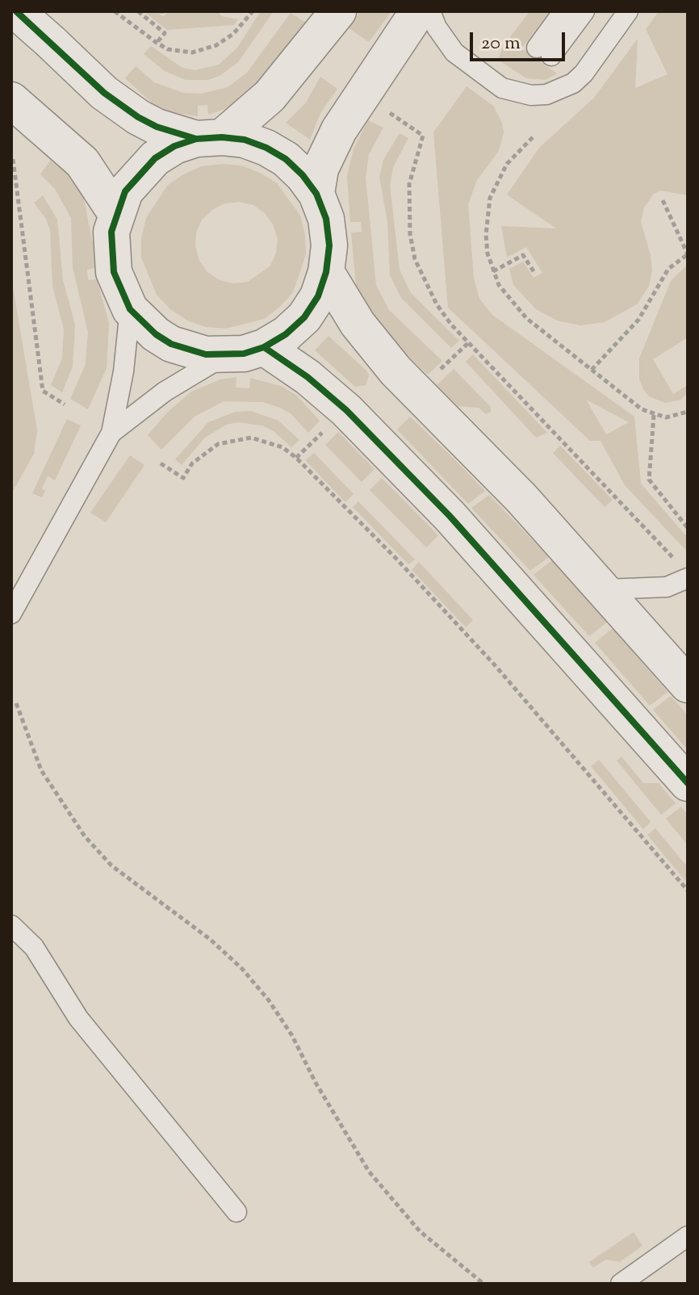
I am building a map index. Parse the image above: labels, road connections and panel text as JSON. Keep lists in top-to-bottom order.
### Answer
{
  "scale_bar": "20 m"
}
